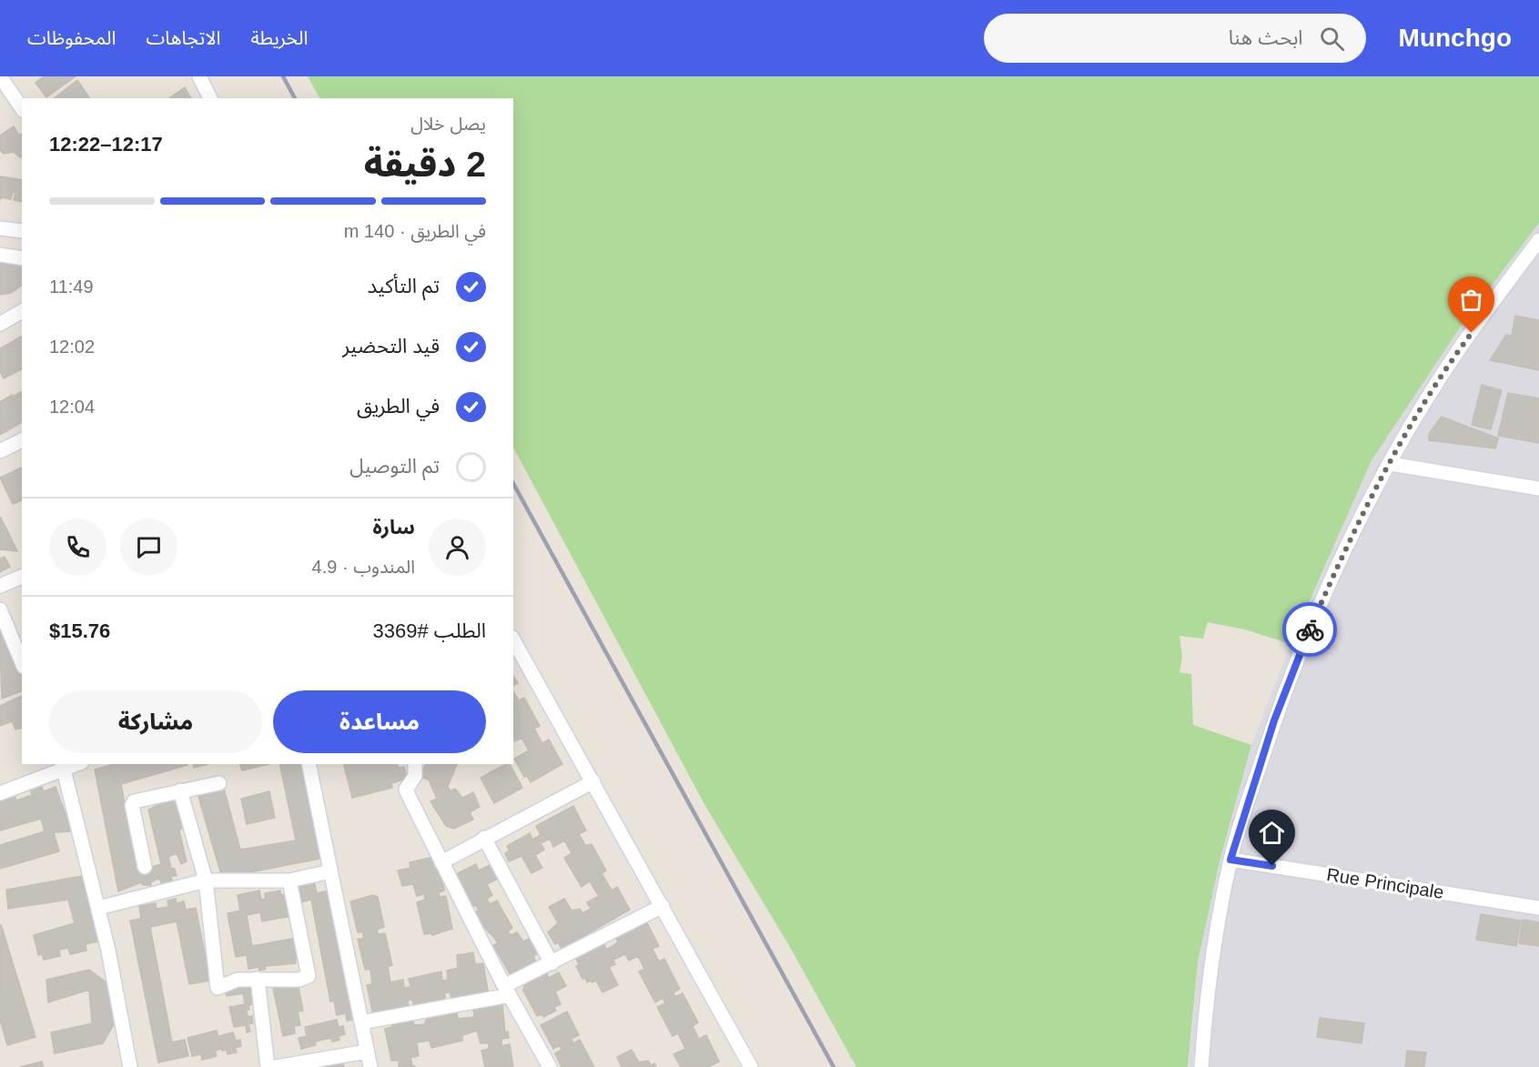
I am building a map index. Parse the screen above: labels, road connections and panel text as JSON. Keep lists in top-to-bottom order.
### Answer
{
  "streets": {
    "street": ["Rue Principale"]
  },
  "page": {
    "header": "Munchgo",
    "search": "ابحث هنا",
    "nav": ["الخريطة", "الاتجاهات", "المحفوظات"],
    "heading": ["2 دقيقة", "يصل خلال", "12:17–12:22"],
    "panel": [
      "سارة",
      "المندوب · 4.9",
      "الطلب #3369",
      "$15.76"
    ],
    "bar": "في الطريق · 140 m",
    "list": [
      ["تم التأكيد", "11:49"],
      ["قيد التحضير", "12:02"],
      ["في الطريق", "12:04"],
      "تم التوصيل"
    ],
    "buttons": ["مساعدة", "مشاركة"]
  }
}
